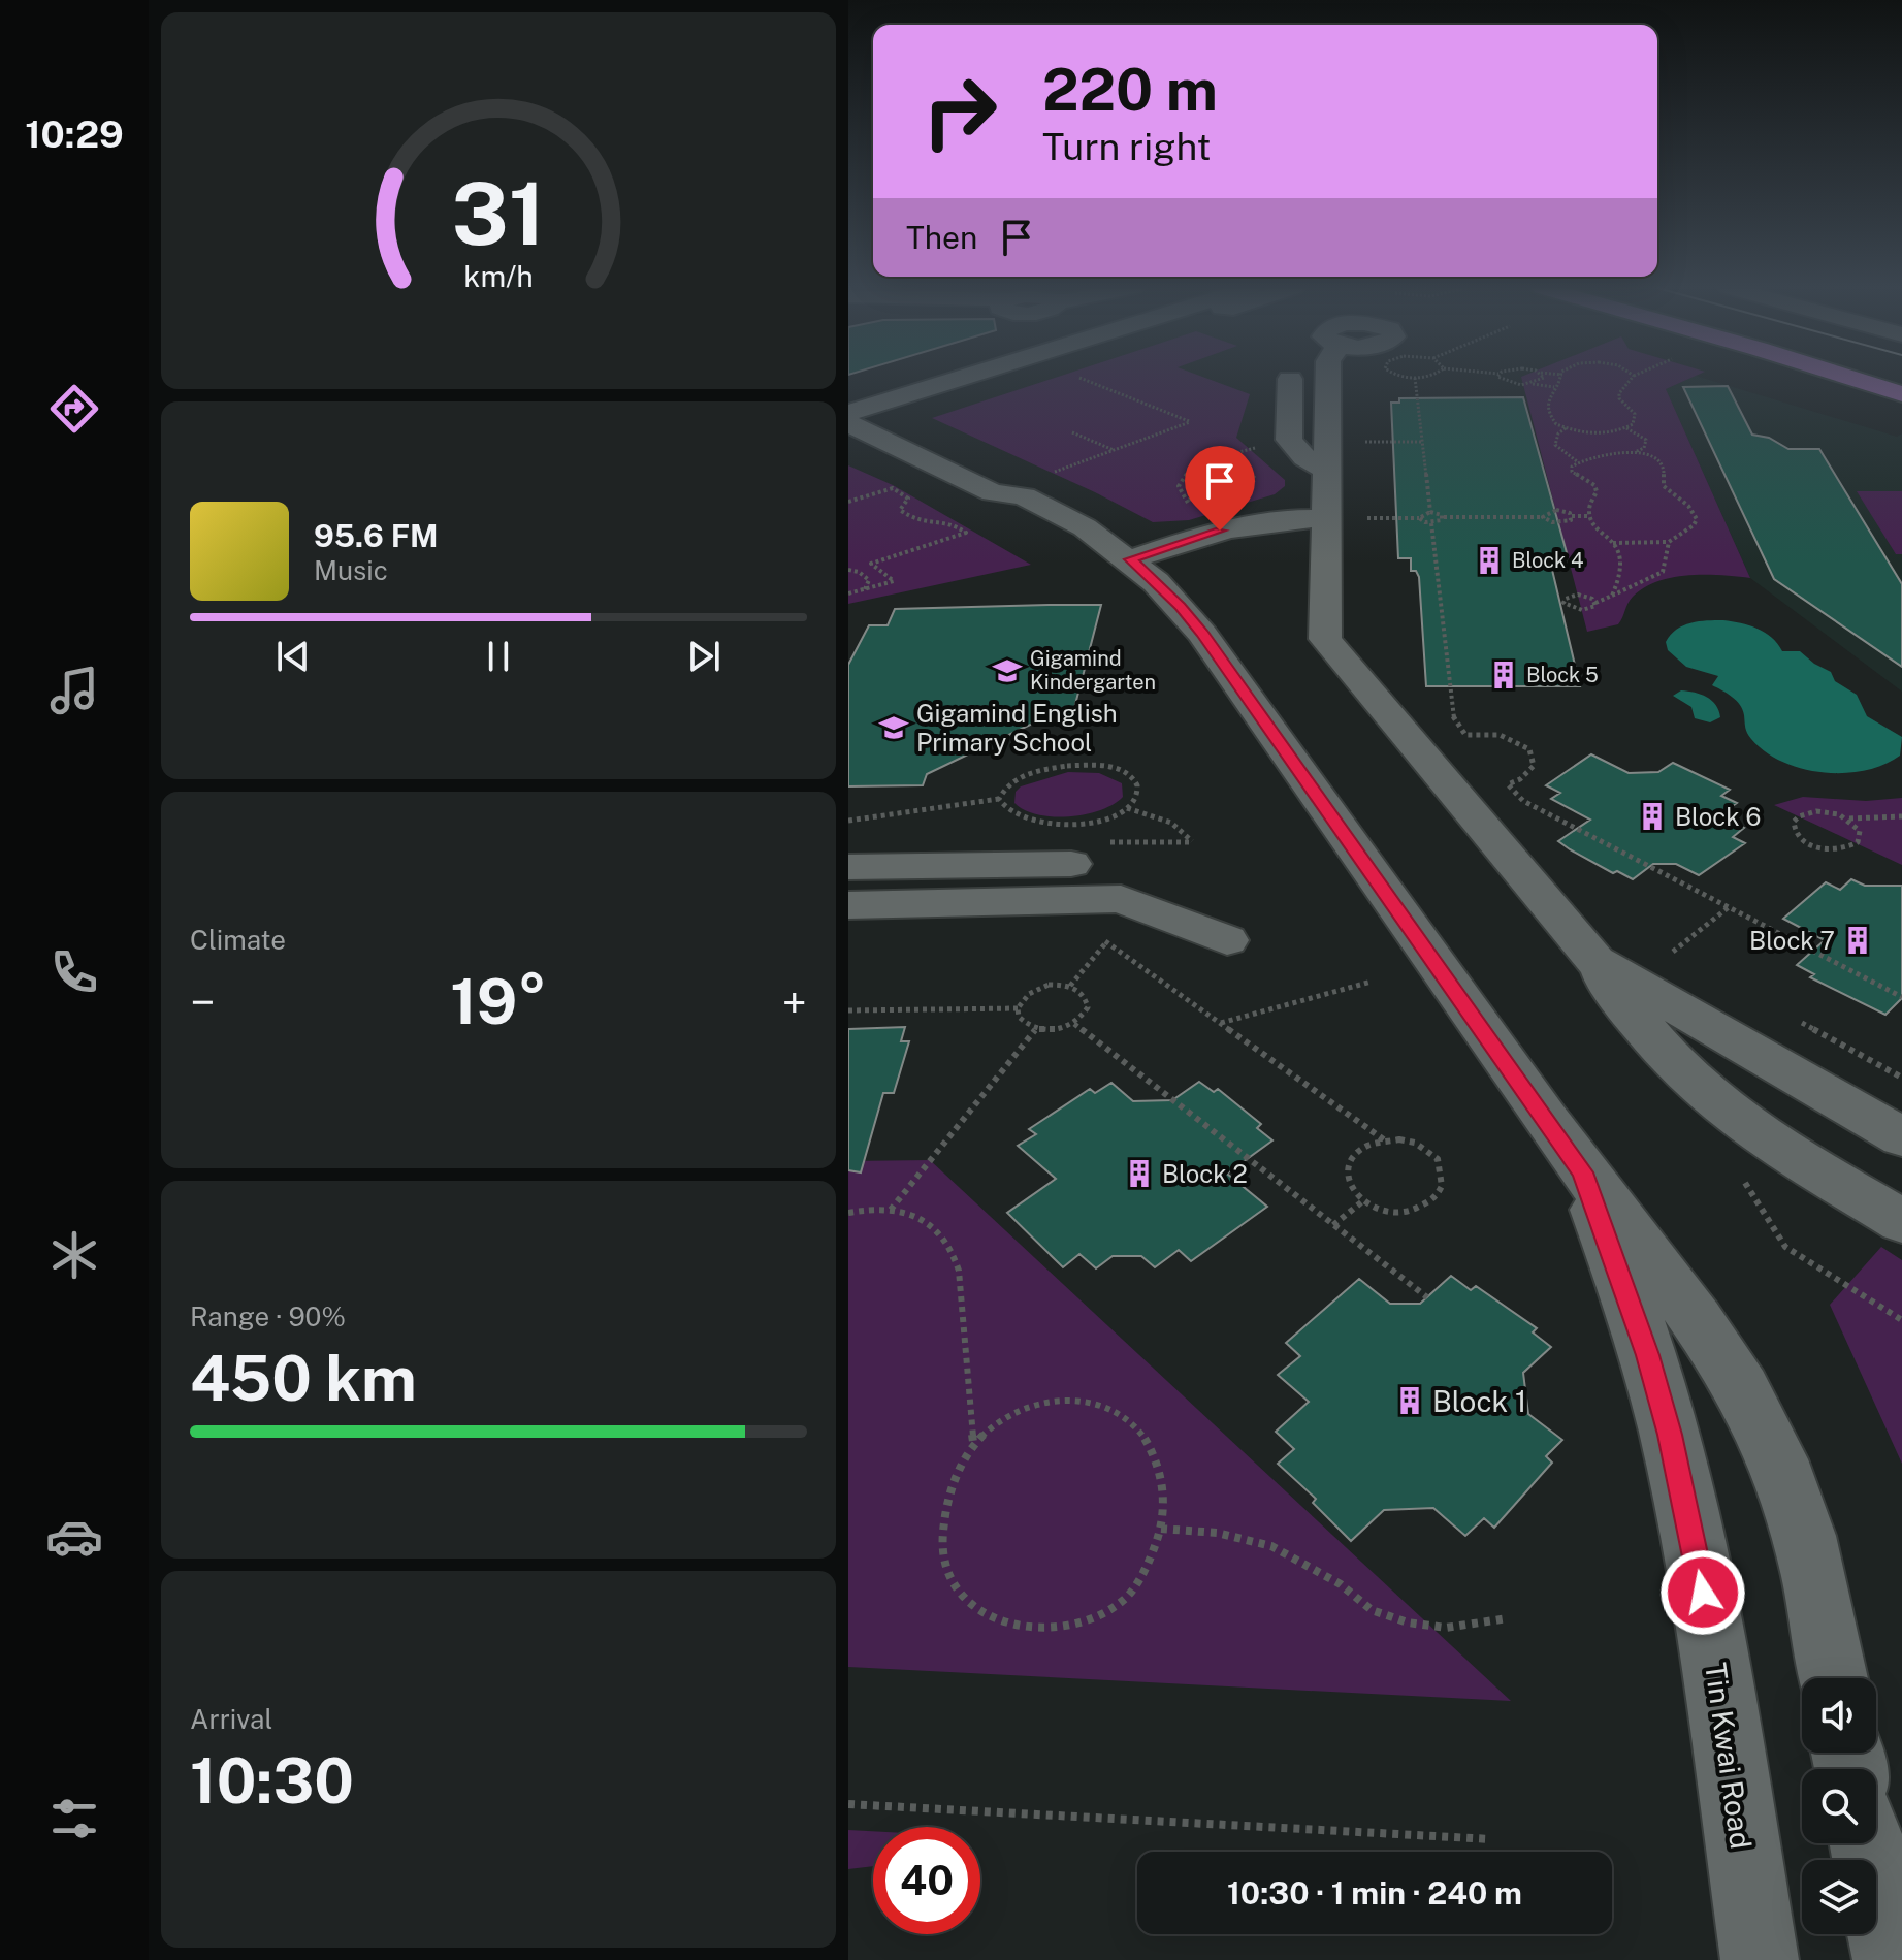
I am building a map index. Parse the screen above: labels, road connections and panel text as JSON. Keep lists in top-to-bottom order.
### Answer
{
  "streets": {
    "street": ["Tin Kwai Road"]
  },
  "places": {
    "building": [
      "Block 4",
      "Block 5",
      "Block 6",
      "Block 7",
      "Block 2",
      "Block 1"
    ],
    "school or university": ["Gigamind Kindergarten", "Gigamind English Primary School"]
  },
  "page": {
    "tabs": "10:29",
    "turn": ["220 m", "Turn right"],
    "then": "Then",
    "song": ["95.6 FM", "Music"],
    "tile": [
      "Climate",
      ["Range · 90%", "450 km"],
      ["Arrival", "10:30"]
    ],
    "heat": ["−", "19°", "+"],
    "limit": "40",
    "trip": "10:30 · 1 min · 240 m",
    "gauge": ["31", "km/h"]
  }
}
